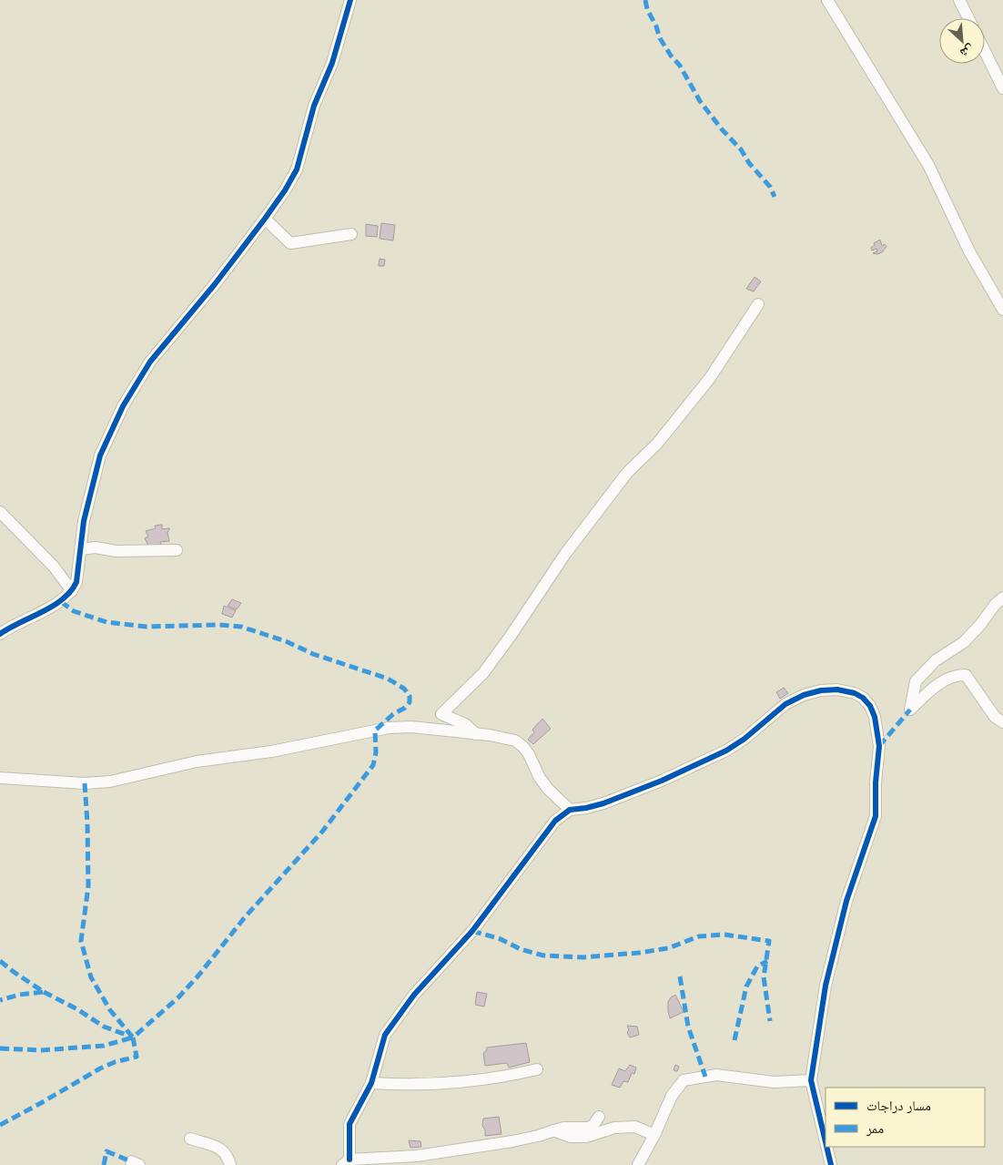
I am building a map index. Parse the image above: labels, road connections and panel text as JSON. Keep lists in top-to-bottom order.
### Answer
{
  "legend": ["مسار دراجات", "ممر"],
  "north": "bottom right"
}
